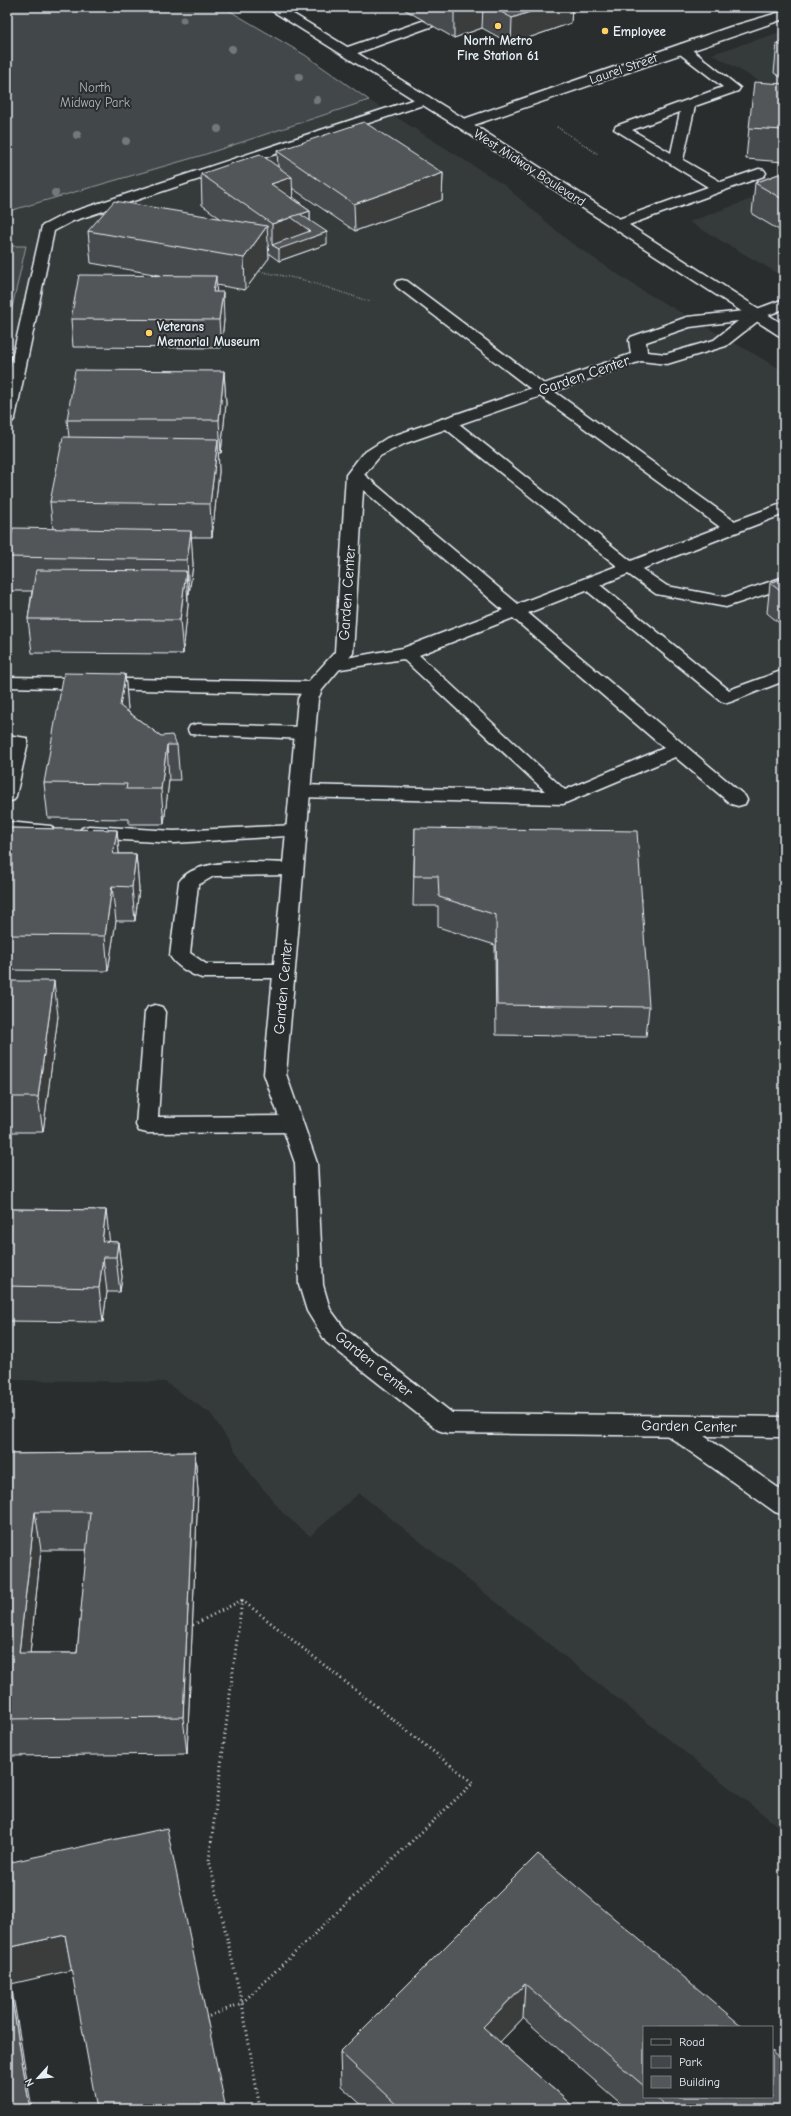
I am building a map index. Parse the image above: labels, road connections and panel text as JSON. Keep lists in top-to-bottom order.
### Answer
{
  "streets": {
    "street": ["Laurel Street", "West Midway Boulevard", "Garden Center"]
  },
  "crossings": [
    ["Laurel Street", "West Midway Boulevard"],
    ["West Midway Boulevard", "Garden Center"]
  ],
  "parks": ["North Midway Park"],
  "places": ["North Metro Fire Station 61", "Employee", "Veterans Memorial Museum"],
  "legend": ["Road", "Park", "Building"],
  "north": "bottom left"
}
